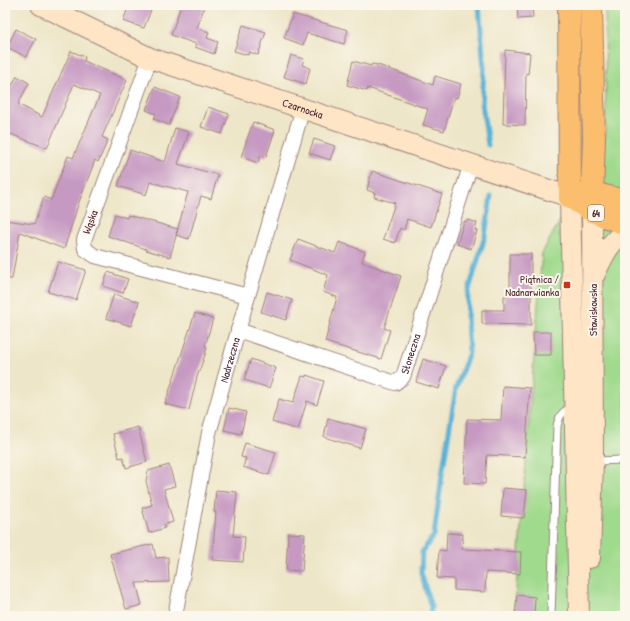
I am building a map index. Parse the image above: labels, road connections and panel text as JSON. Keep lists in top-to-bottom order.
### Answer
{
  "streets": {
    "main road": ["Czarnocka", "64", "Stawiskowska"],
    "street": ["Wąska", "Słoneczna", "Nadrzeczna"]
  },
  "crossings": [
    ["Czarnocka", "Wąska"],
    ["Czarnocka", "Stawiskowska"],
    ["Czarnocka", "Słoneczna"],
    ["Czarnocka", "Nadrzeczna"],
    ["64", "Stawiskowska"],
    ["Wąska", "Nadrzeczna"],
    ["Słoneczna", "Nadrzeczna"]
  ],
  "places": {
    "transit": ["Piątnica / Nadnarwianka"]
  }
}
